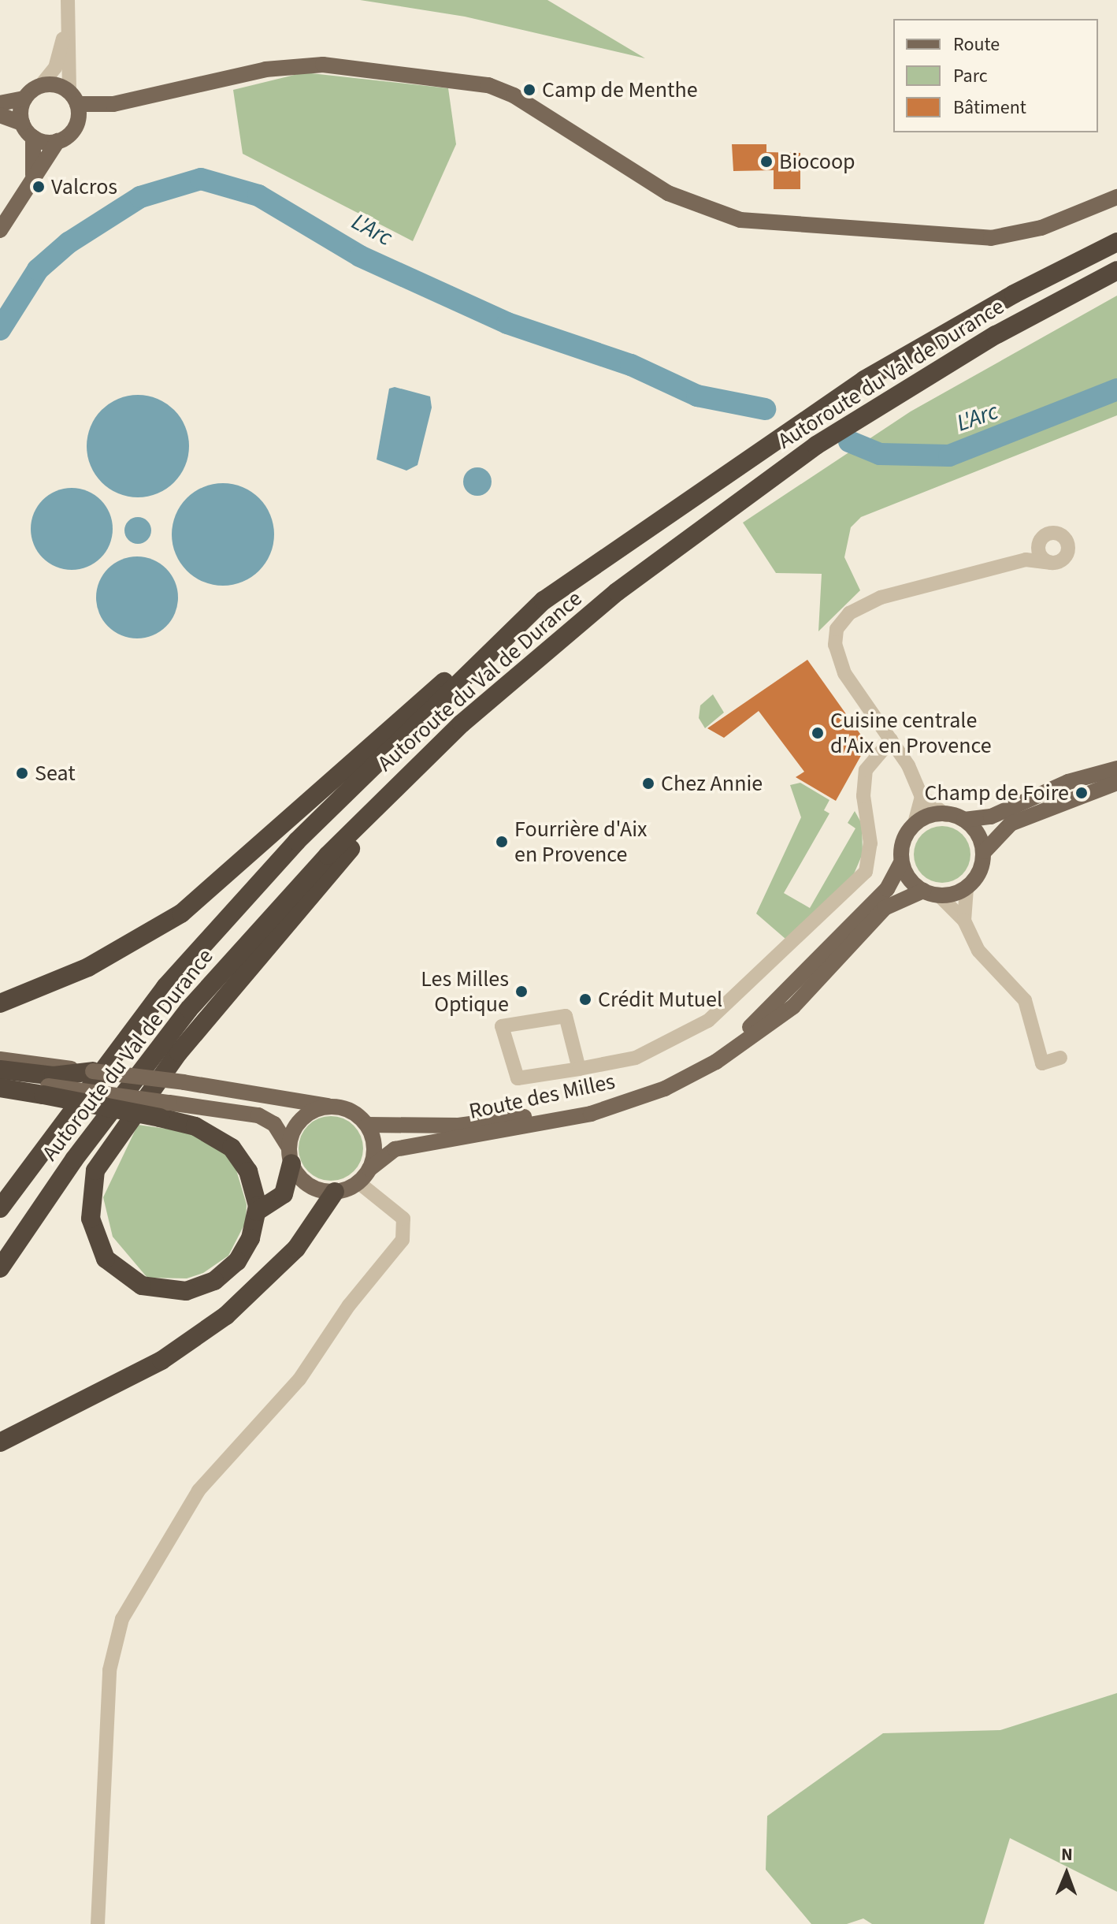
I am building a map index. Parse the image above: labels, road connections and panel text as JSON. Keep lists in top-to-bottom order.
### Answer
{
  "streets": {
    "highway": ["Autoroute du Val de Durance"],
    "main road": ["Route des Milles"]
  },
  "water": ["L'Arc"],
  "places": [
    "Camp de Menthe",
    "Biocoop",
    "Valcros",
    "Cuisine centrale d'Aix en Provence",
    "Seat",
    "Chez Annie",
    "Champ de Foire",
    "Fourrière d'Aix en Provence",
    "Les Milles Optique",
    "Crédit Mutuel"
  ],
  "legend": ["Route", "Parc", "Bâtiment"],
  "north": "top"
}
